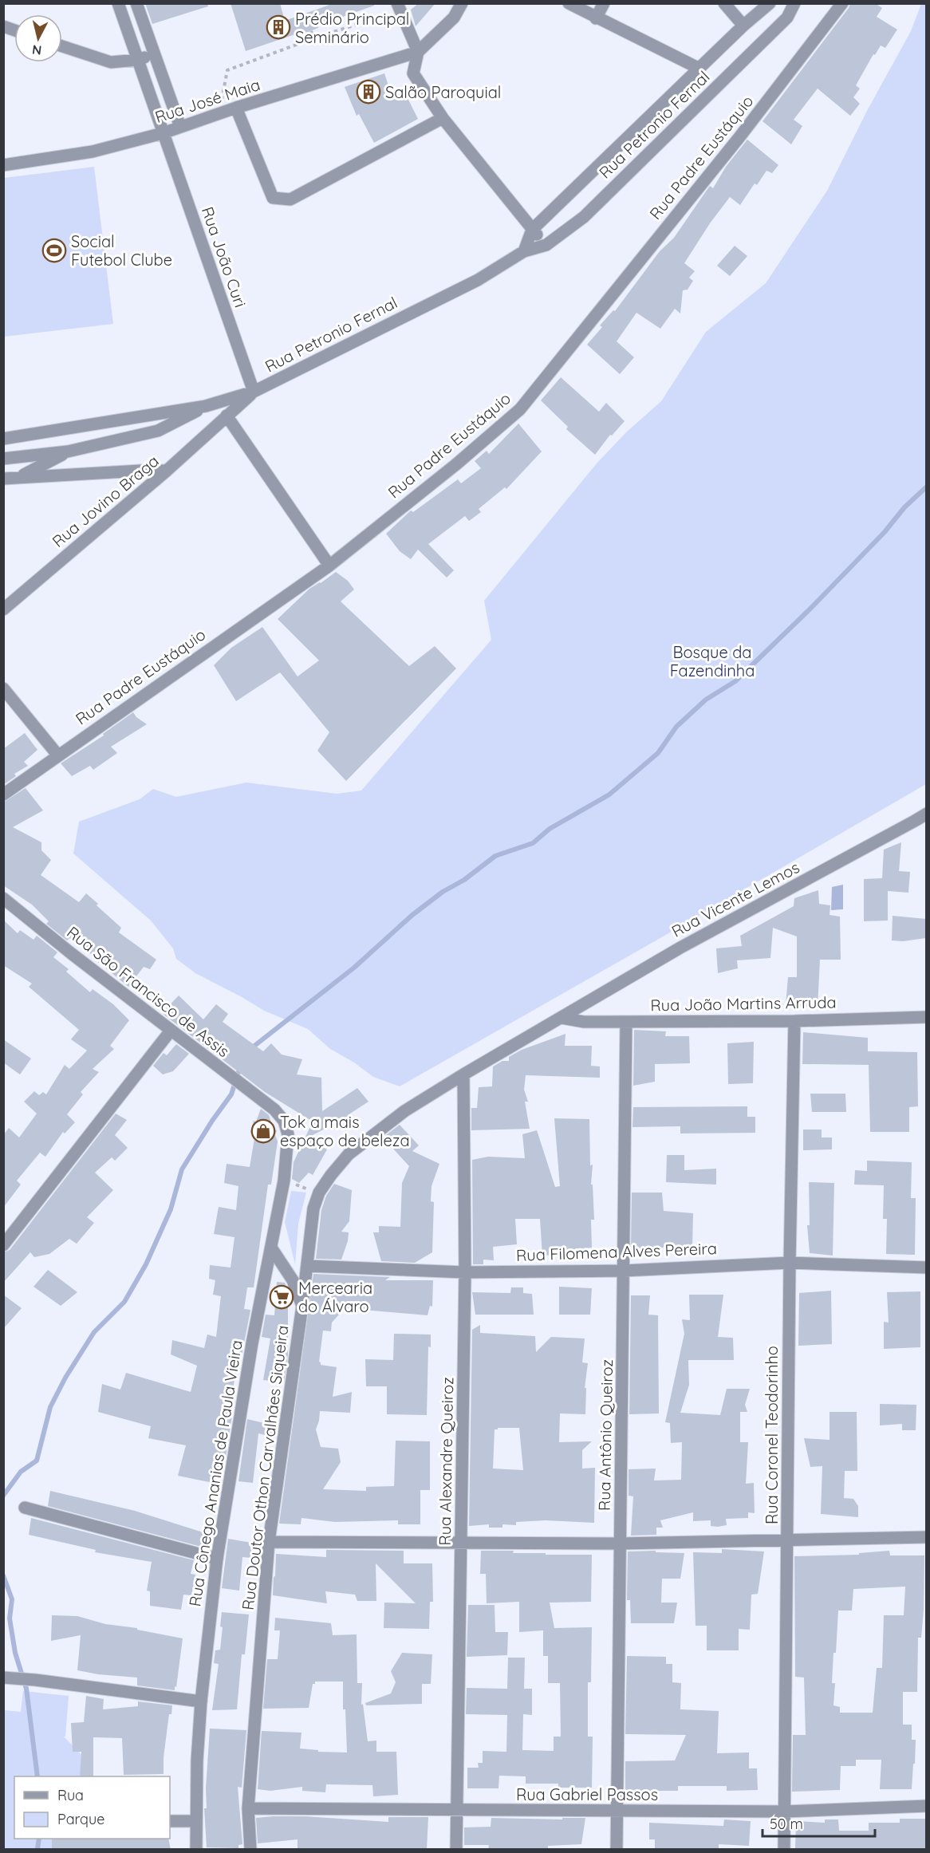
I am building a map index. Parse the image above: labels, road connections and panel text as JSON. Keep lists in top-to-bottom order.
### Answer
{
  "streets": {
    "street": [
      "Rua José Maia",
      "Rua Petronio Fernal",
      "Rua Padre Eustáquio",
      "Rua João Curi",
      "Rua Jovino Braga",
      "Rua Vicente Lemos",
      "Rua São Francisco de Assis",
      "Rua João Martins Arruda",
      "Rua Filomena Alves Pereira",
      "Rua Antônio Queiroz",
      "Rua Coronel Teodorinho",
      "Rua Alexandre Queiroz",
      "Rua Doutor Othon Carvalhães Siqueira",
      "Rua Cônego Ananias de Paula Vieira",
      "Rua Gabriel Passos"
    ]
  },
  "crossings": [
    ["Rua José Maia", "Rua João Curi"],
    ["Rua Petronio Fernal", "Rua João Curi"],
    ["Rua Petronio Fernal", "Rua Jovino Braga"],
    ["Rua Vicente Lemos", "Rua João Martins Arruda"],
    ["Rua Vicente Lemos", "Rua Doutor Othon Carvalhães Siqueira"],
    ["Rua São Francisco de Assis", "Rua Cônego Ananias de Paula Vieira"],
    ["Rua João Martins Arruda", "Rua Antônio Queiroz"],
    ["Rua João Martins Arruda", "Rua Coronel Teodorinho"],
    ["Rua João Martins Arruda", "Rua Doutor Othon Carvalhães Siqueira"],
    ["Rua Filomena Alves Pereira", "Rua Antônio Queiroz"],
    ["Rua Filomena Alves Pereira", "Rua Coronel Teodorinho"],
    ["Rua Filomena Alves Pereira", "Rua Alexandre Queiroz"],
    ["Rua Filomena Alves Pereira", "Rua Doutor Othon Carvalhães Siqueira"],
    ["Rua Antônio Queiroz", "Rua Gabriel Passos"],
    ["Rua Coronel Teodorinho", "Rua Gabriel Passos"],
    ["Rua Alexandre Queiroz", "Rua Doutor Othon Carvalhães Siqueira"],
    ["Rua Alexandre Queiroz", "Rua Gabriel Passos"],
    ["Rua Doutor Othon Carvalhães Siqueira", "Rua Gabriel Passos"]
  ],
  "parks": ["Bosque da Fazendinha"],
  "places": {
    "building": ["Prédio Principal Seminário", "Salão Paroquial"],
    "sports": ["Social Futebol Clube"],
    "shop": ["Tok a mais espaço de beleza"],
    "supermarket": ["Mercearia do Álvaro"]
  },
  "legend": ["Rua", "Parque"],
  "scale_bar": "50 m",
  "north": "bottom"
}
